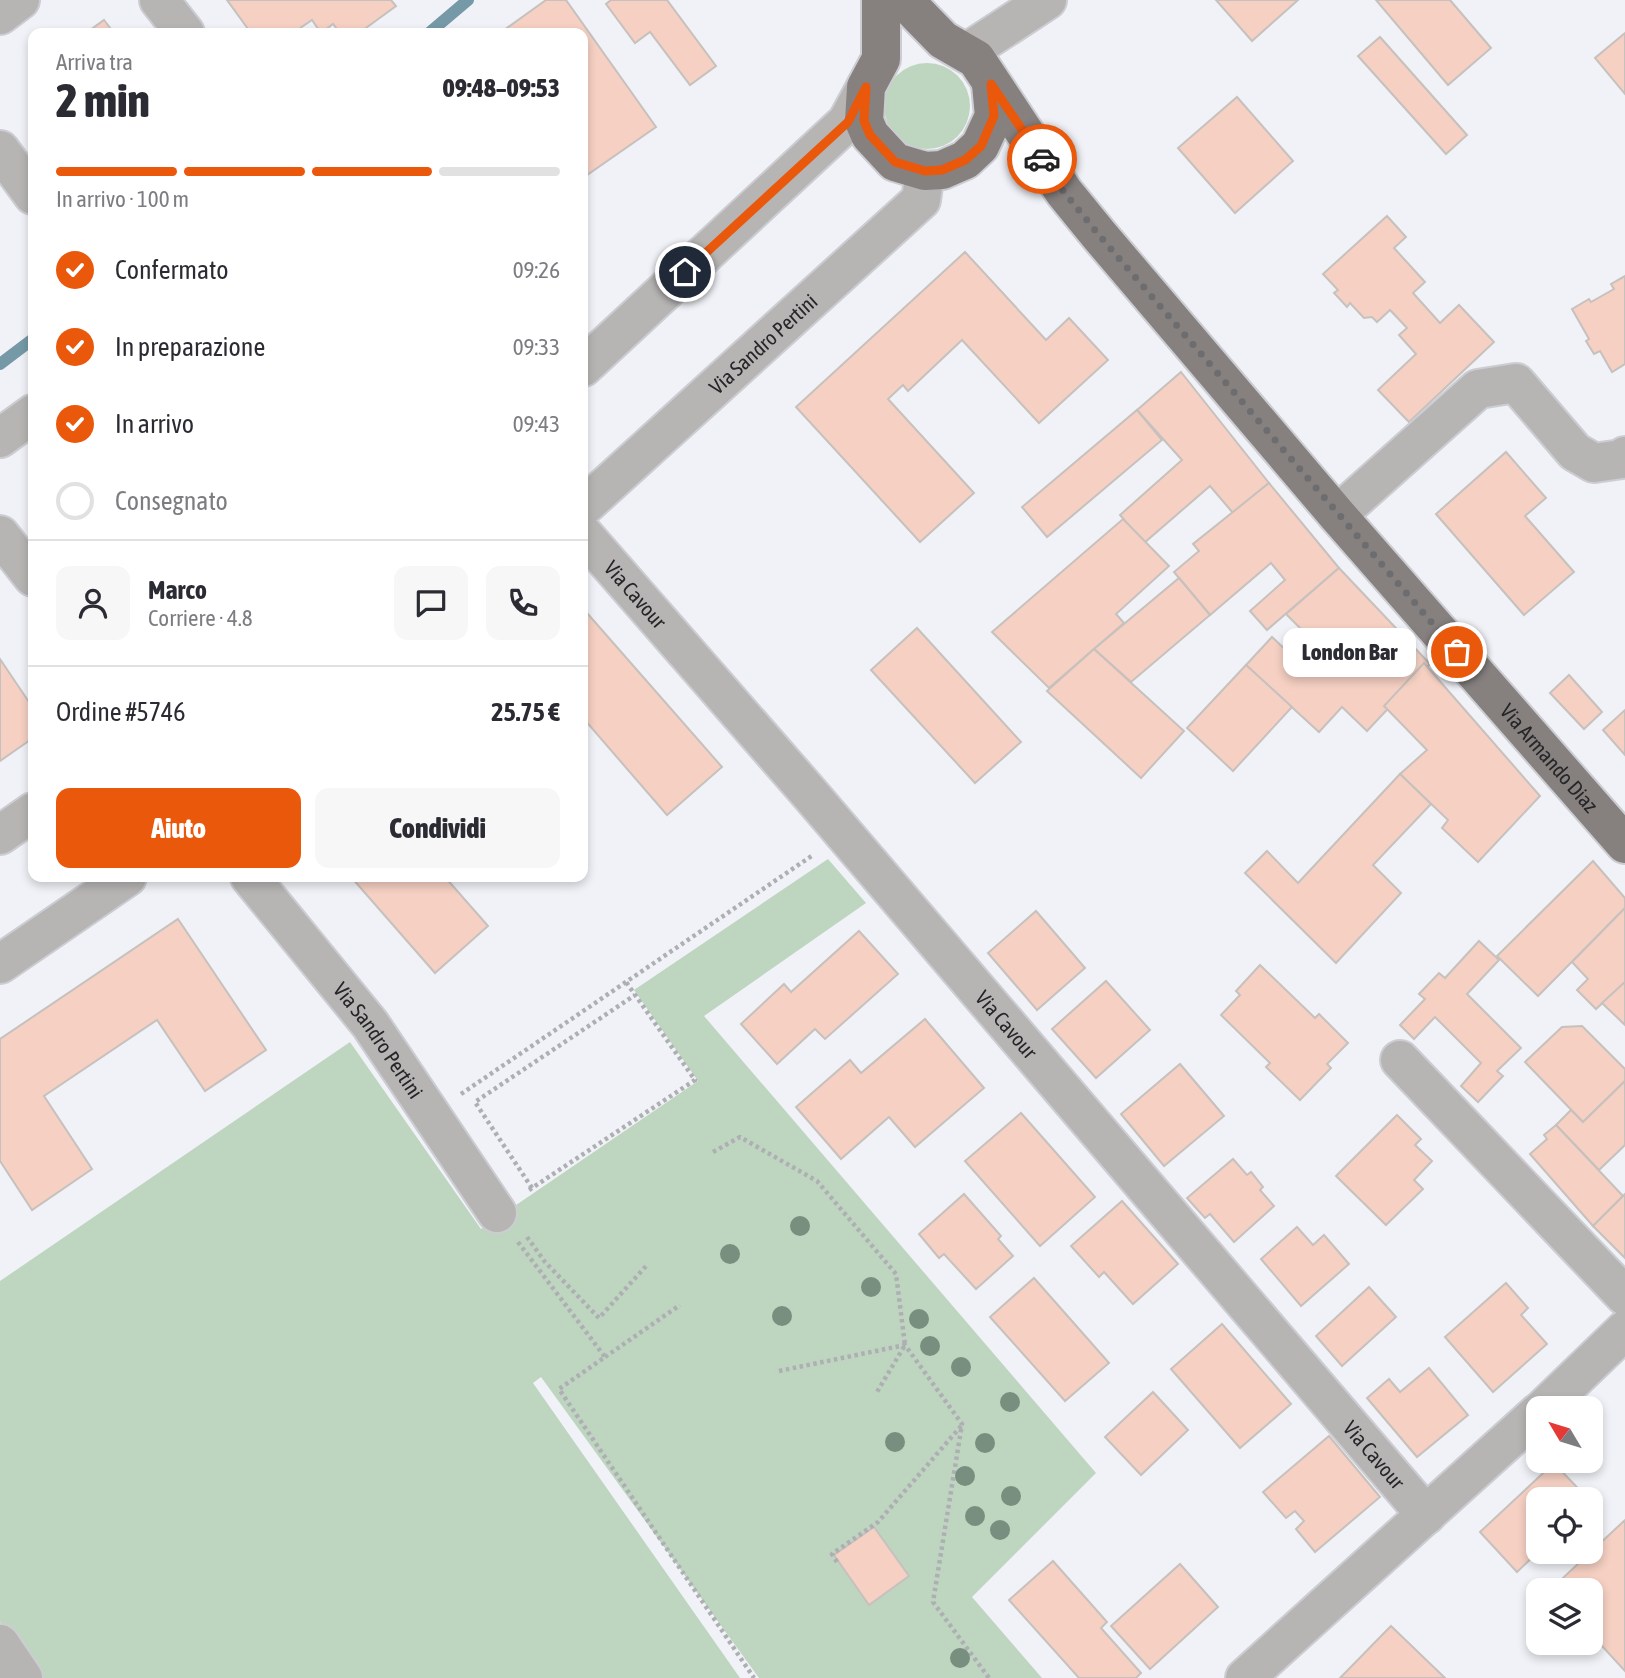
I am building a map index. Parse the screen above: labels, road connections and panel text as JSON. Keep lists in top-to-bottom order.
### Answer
{
  "streets": {
    "main road": ["Via Armando Diaz"],
    "street": ["Via Sandro Pertini", "Via Cavour"]
  },
  "crossings": [
    ["Via Sandro Pertini", "Via Armando Diaz"]
  ],
  "places": ["London Bar"],
  "north": "top left",
  "page": {
    "heading": ["2 min", "Arriva tra", "09:48–09:53"],
    "panel": [
      "Marco",
      "Corriere · 4.8",
      "Ordine #5746",
      "25.75 €"
    ],
    "bar": "In arrivo · 100 m",
    "list": [
      ["Confermato", "09:26"],
      ["In preparazione", "09:33"],
      ["In arrivo", "09:43"],
      "Consegnato"
    ],
    "bubble": "London Bar",
    "buttons": ["Aiuto", "Condividi"]
  }
}
